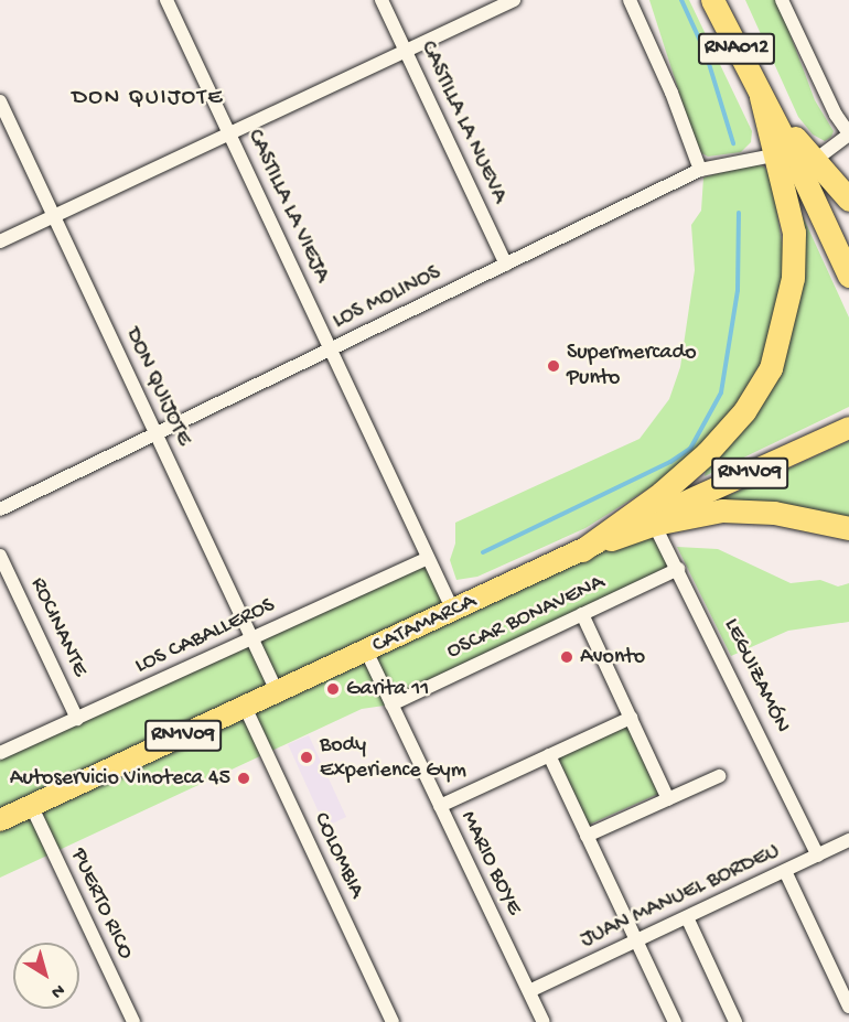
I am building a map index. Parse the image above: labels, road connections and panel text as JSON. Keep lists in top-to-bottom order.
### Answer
{
  "streets": {
    "highway": ["RNA012"],
    "main road": ["RN1V09", "CATAMARCA"],
    "street": [
      "CASTILLA LA NUEVA",
      "CASTILLA LA VIEJA",
      "LOS MOLINOS",
      "DON QUIJOTE",
      "OSCAR BONAVENA",
      "ROCINANTE",
      "LOS CABALLEROS",
      "LEGUIZAMÓN",
      "COLOMBIA",
      "MARIO BOYE",
      "JUAN MANUEL BORDEU",
      "PUERTO RICO"
    ]
  },
  "crossings": [
    ["RNA012", "LOS MOLINOS"],
    ["CASTILLA LA NUEVA", "LOS MOLINOS"],
    ["CASTILLA LA VIEJA", "LOS MOLINOS"],
    ["CASTILLA LA VIEJA", "CATAMARCA"],
    ["CASTILLA LA VIEJA", "LOS CABALLEROS"],
    ["LOS MOLINOS", "DON QUIJOTE"],
    ["DON QUIJOTE", "CATAMARCA"],
    ["DON QUIJOTE", "LOS CABALLEROS"],
    ["RN1V09", "LEGUIZAMÓN"],
    ["OSCAR BONAVENA", "LEGUIZAMÓN"],
    ["OSCAR BONAVENA", "MARIO BOYE"],
    ["CATAMARCA", "COLOMBIA"],
    ["CATAMARCA", "MARIO BOYE"],
    ["CATAMARCA", "PUERTO RICO"],
    ["ROCINANTE", "LOS CABALLEROS"],
    ["LEGUIZAMÓN", "JUAN MANUEL BORDEU"],
    ["MARIO BOYE", "JUAN MANUEL BORDEU"]
  ],
  "districts": ["DON QUIJOTE"],
  "places": [
    "Supermercado Punto",
    "Avonto",
    "Garita 11",
    "Body Experience Gym",
    "Autoservicio Vinoteca 45"
  ],
  "north": "bottom right"
}
